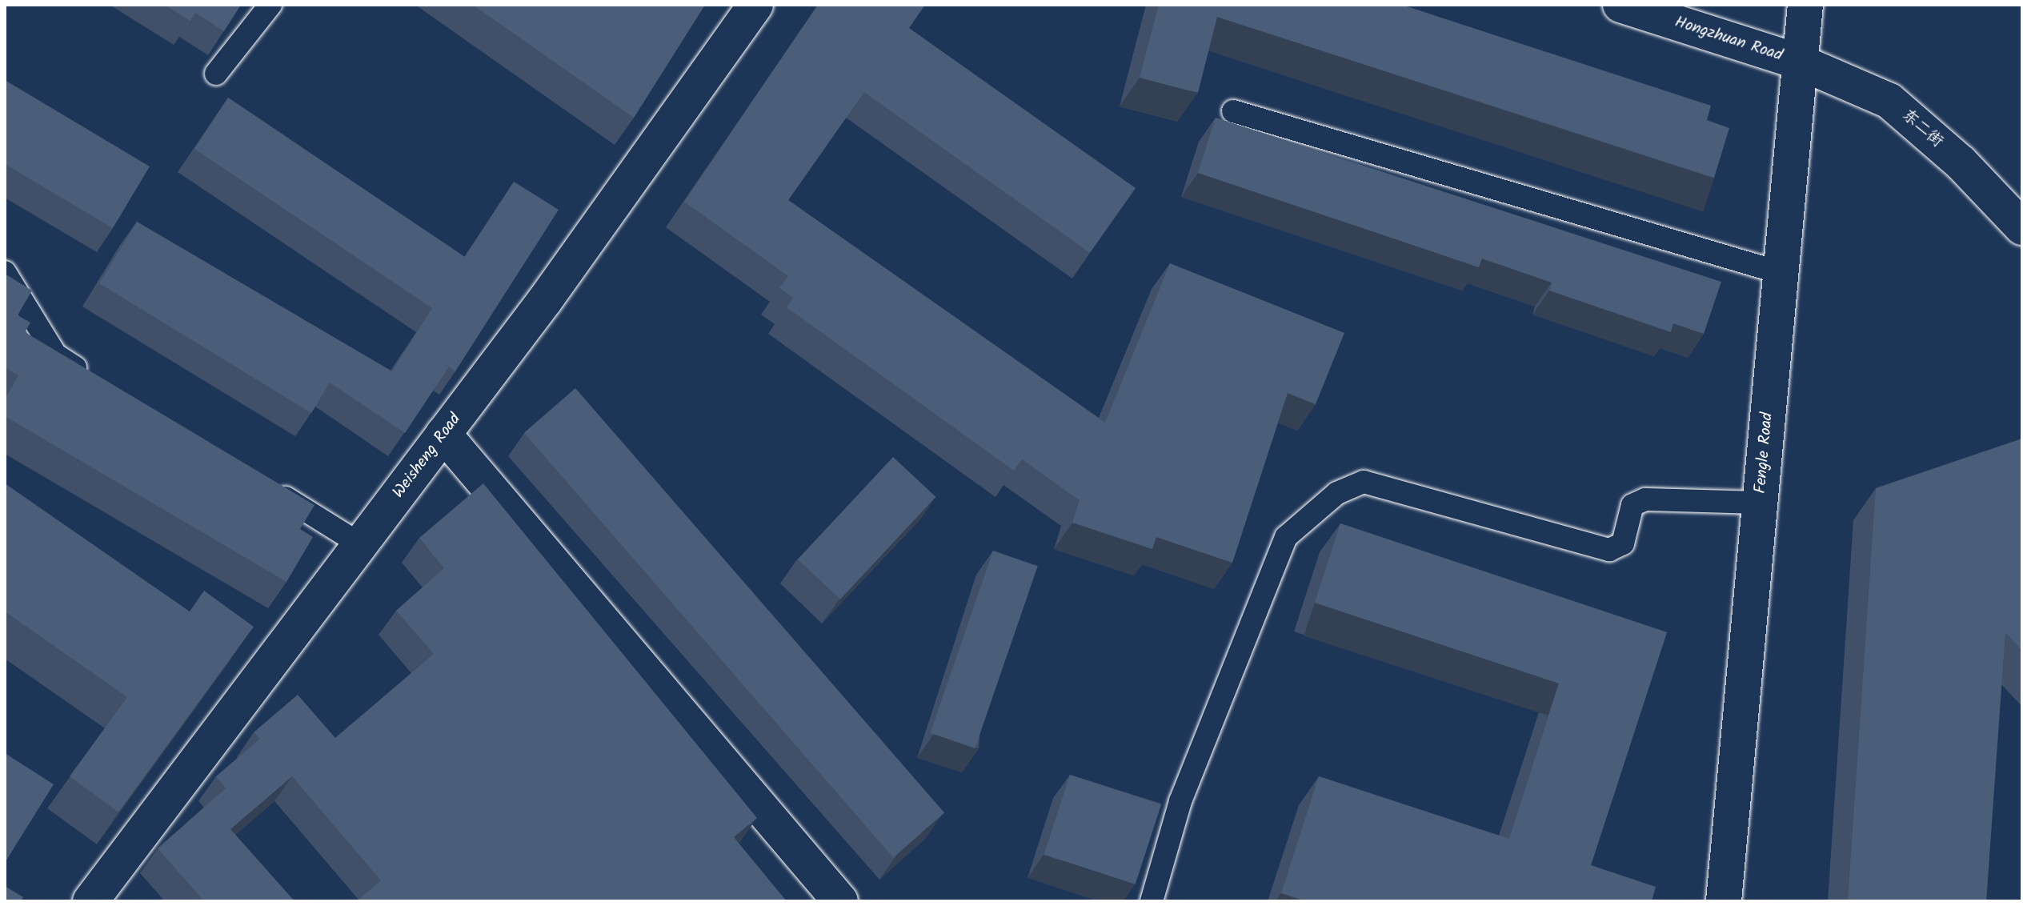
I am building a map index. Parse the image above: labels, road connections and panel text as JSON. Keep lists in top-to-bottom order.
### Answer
{
  "streets": {
    "street": [
      "Hongzhuan Road",
      "东二街",
      "Fengle Road",
      "Weisheng Road"
    ]
  },
  "crossings": [
    ["Hongzhuan Road", "东二街"],
    ["Hongzhuan Road", "Fengle Road"],
    ["东二街", "Fengle Road"]
  ]
}
